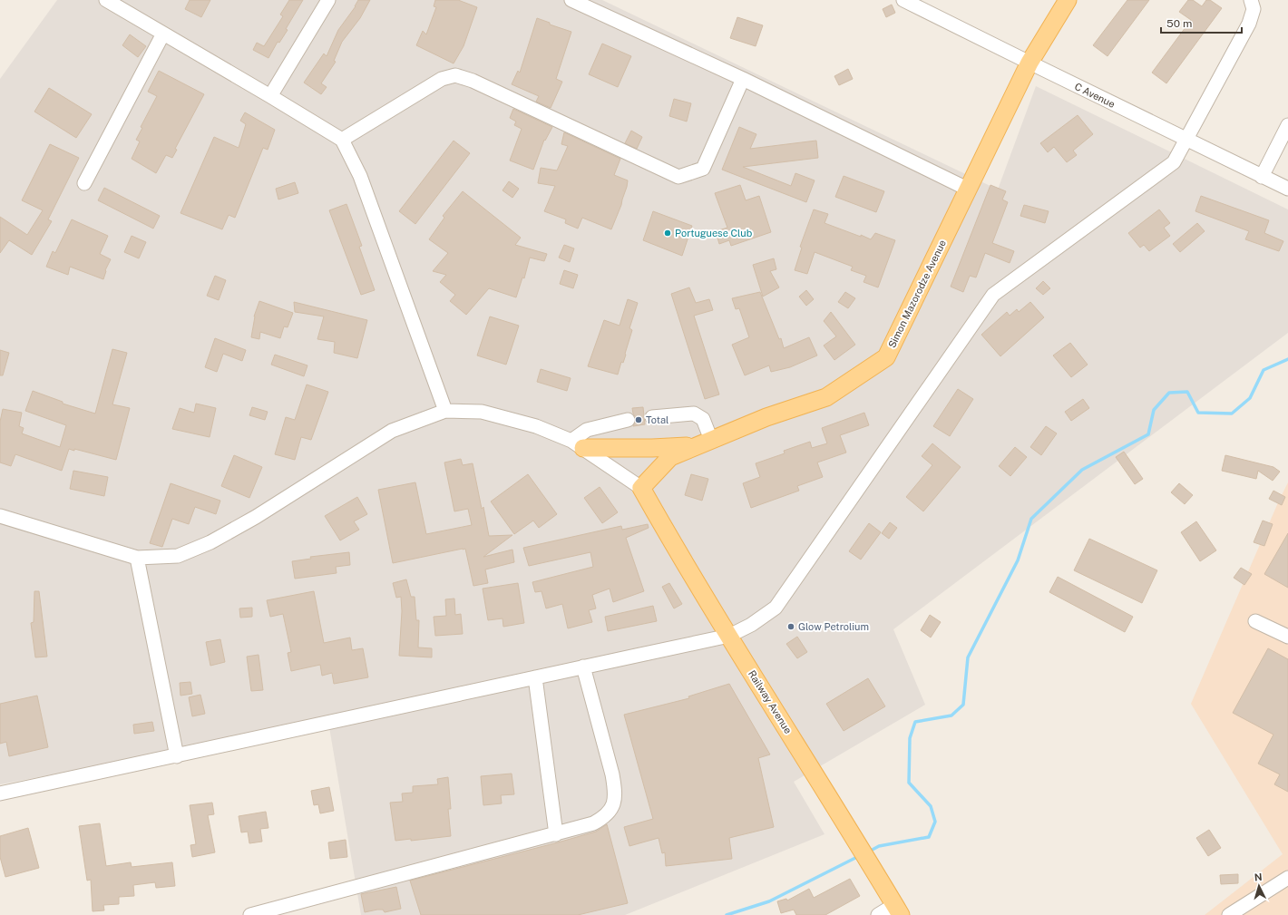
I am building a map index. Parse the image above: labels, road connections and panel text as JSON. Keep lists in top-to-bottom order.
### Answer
{
  "streets": {
    "main road": ["Simon Mazorodze Avenue", "Railway Avenue"],
    "street": ["C Avenue"]
  },
  "crossings": [
    ["C Avenue", "Simon Mazorodze Avenue"],
    ["Simon Mazorodze Avenue", "Railway Avenue"]
  ],
  "places": ["Portuguese Club", "Total", "Glow Petrolium"],
  "scale_bar": "50 m",
  "north": "top"
}
